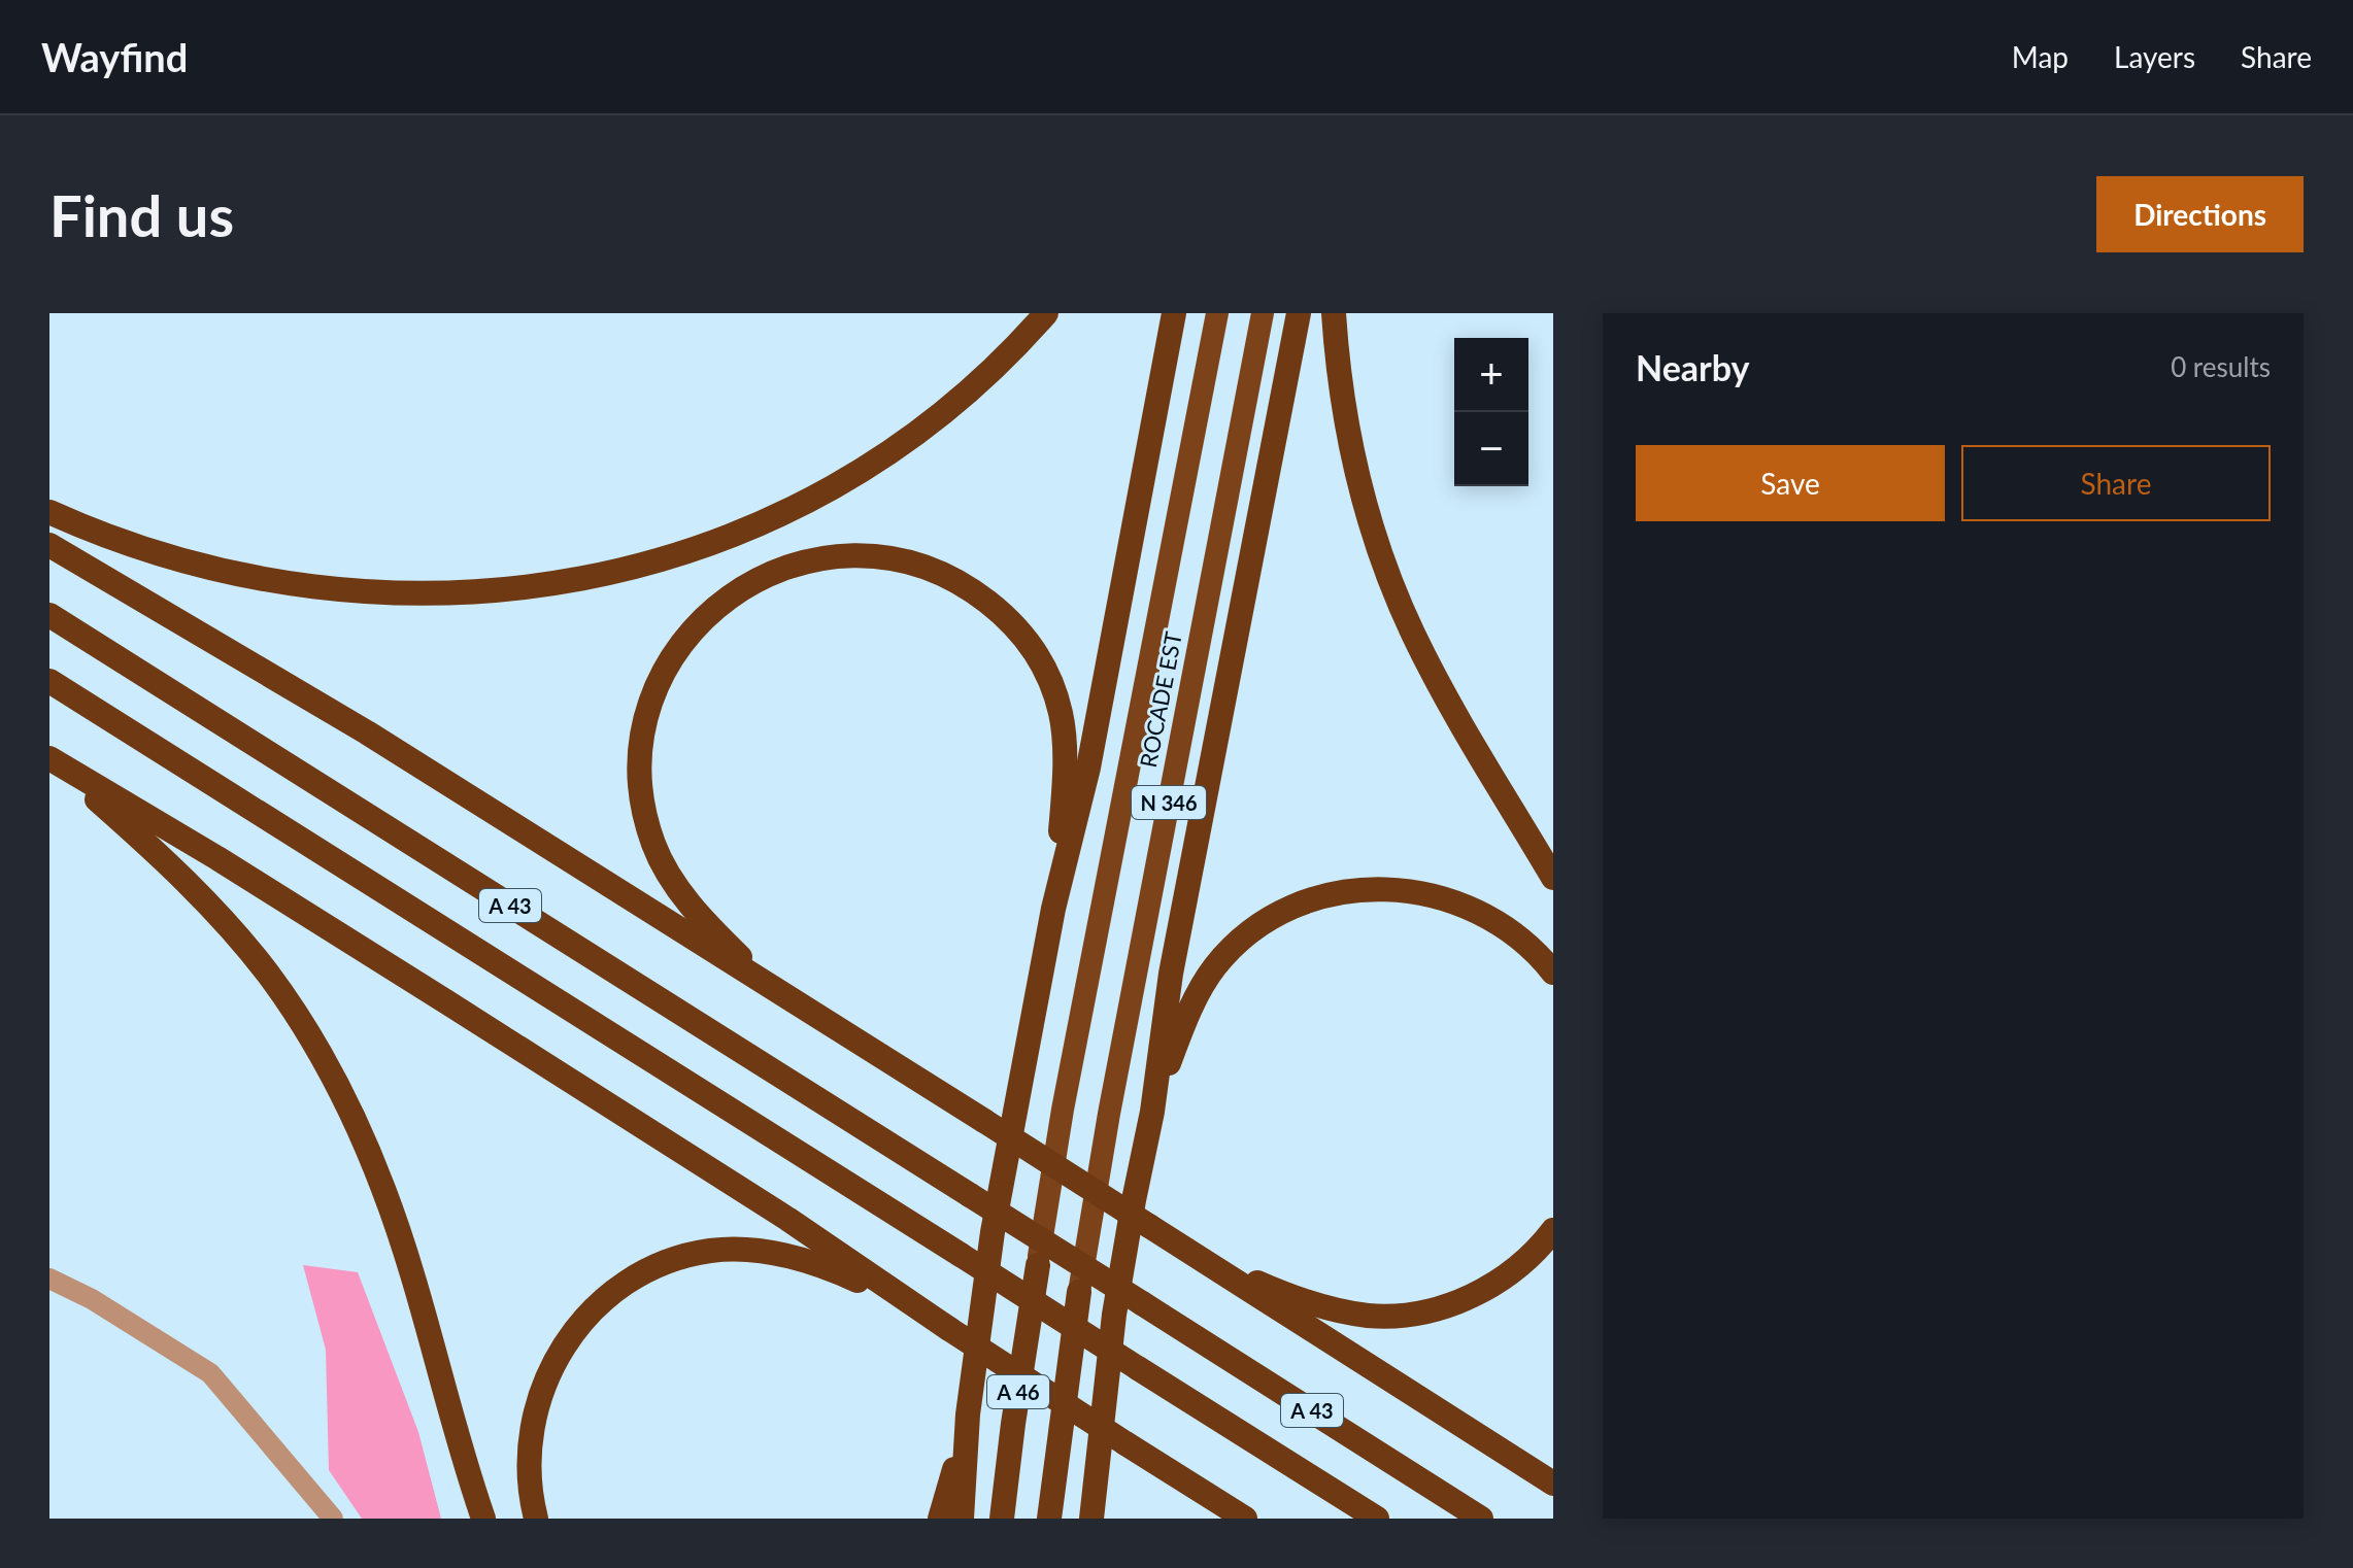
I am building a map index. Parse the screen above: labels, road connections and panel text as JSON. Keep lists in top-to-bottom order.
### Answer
{
  "streets": {
    "highway": [
      "ROCADE EST",
      "N 346",
      "A 43",
      "A 46"
    ]
  },
  "crossings": [
    ["ROCADE EST", "A 46"]
  ],
  "page": {
    "header": "Wayfind",
    "nav": ["Map", "Layers", "Share"],
    "buttons": [
      "Directions",
      ["Save", "Share"]
    ],
    "title": "Find us",
    "heading": ["Nearby", "0 results"],
    "map_buttons": ["+", "−"]
  }
}
